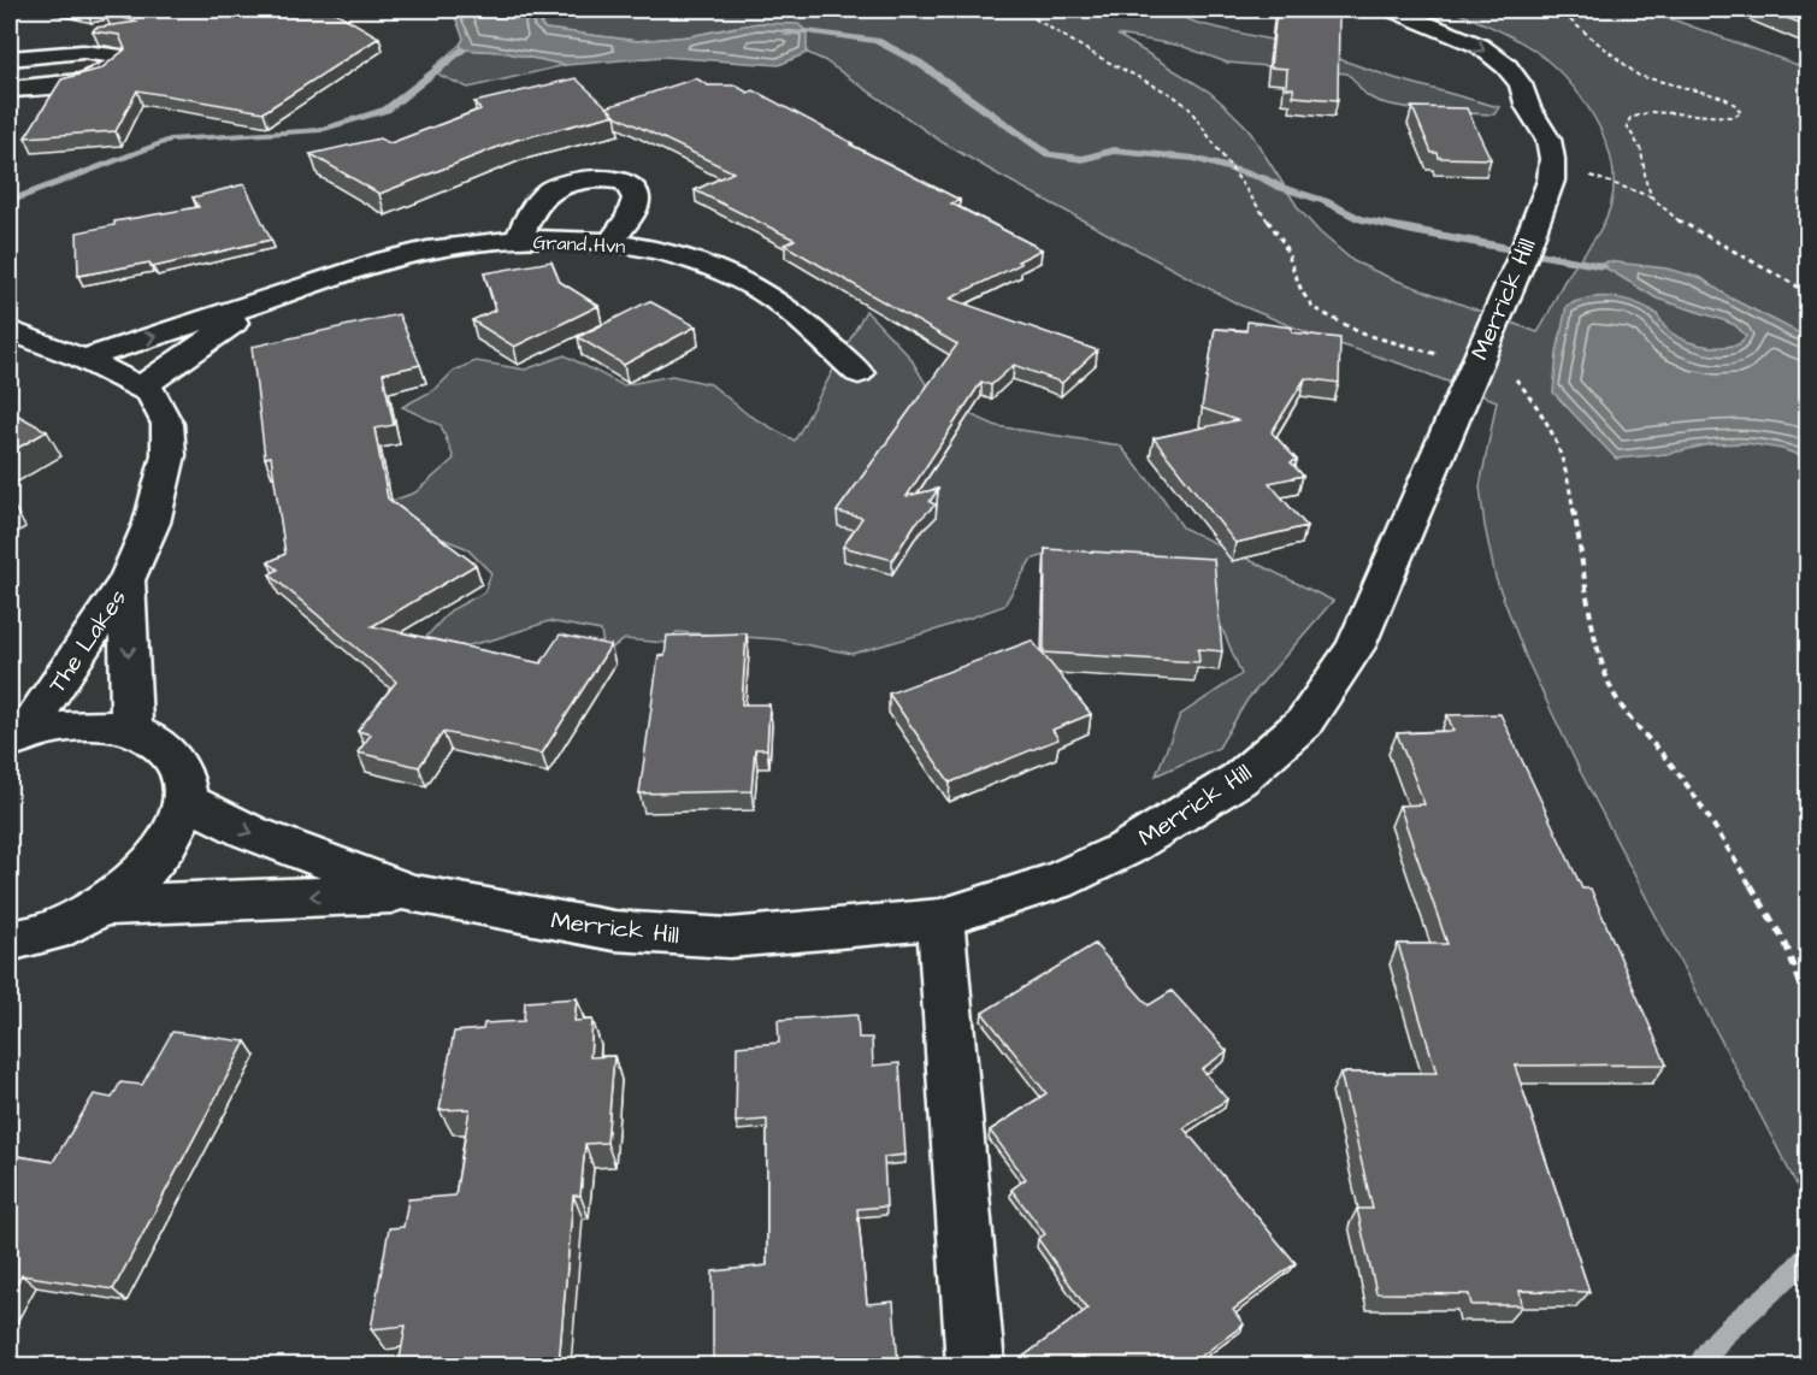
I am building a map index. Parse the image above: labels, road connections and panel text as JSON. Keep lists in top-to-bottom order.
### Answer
{
  "streets": {
    "street": ["Grand Hvn", "Merrick Hill", "The Lakes"]
  }
}
